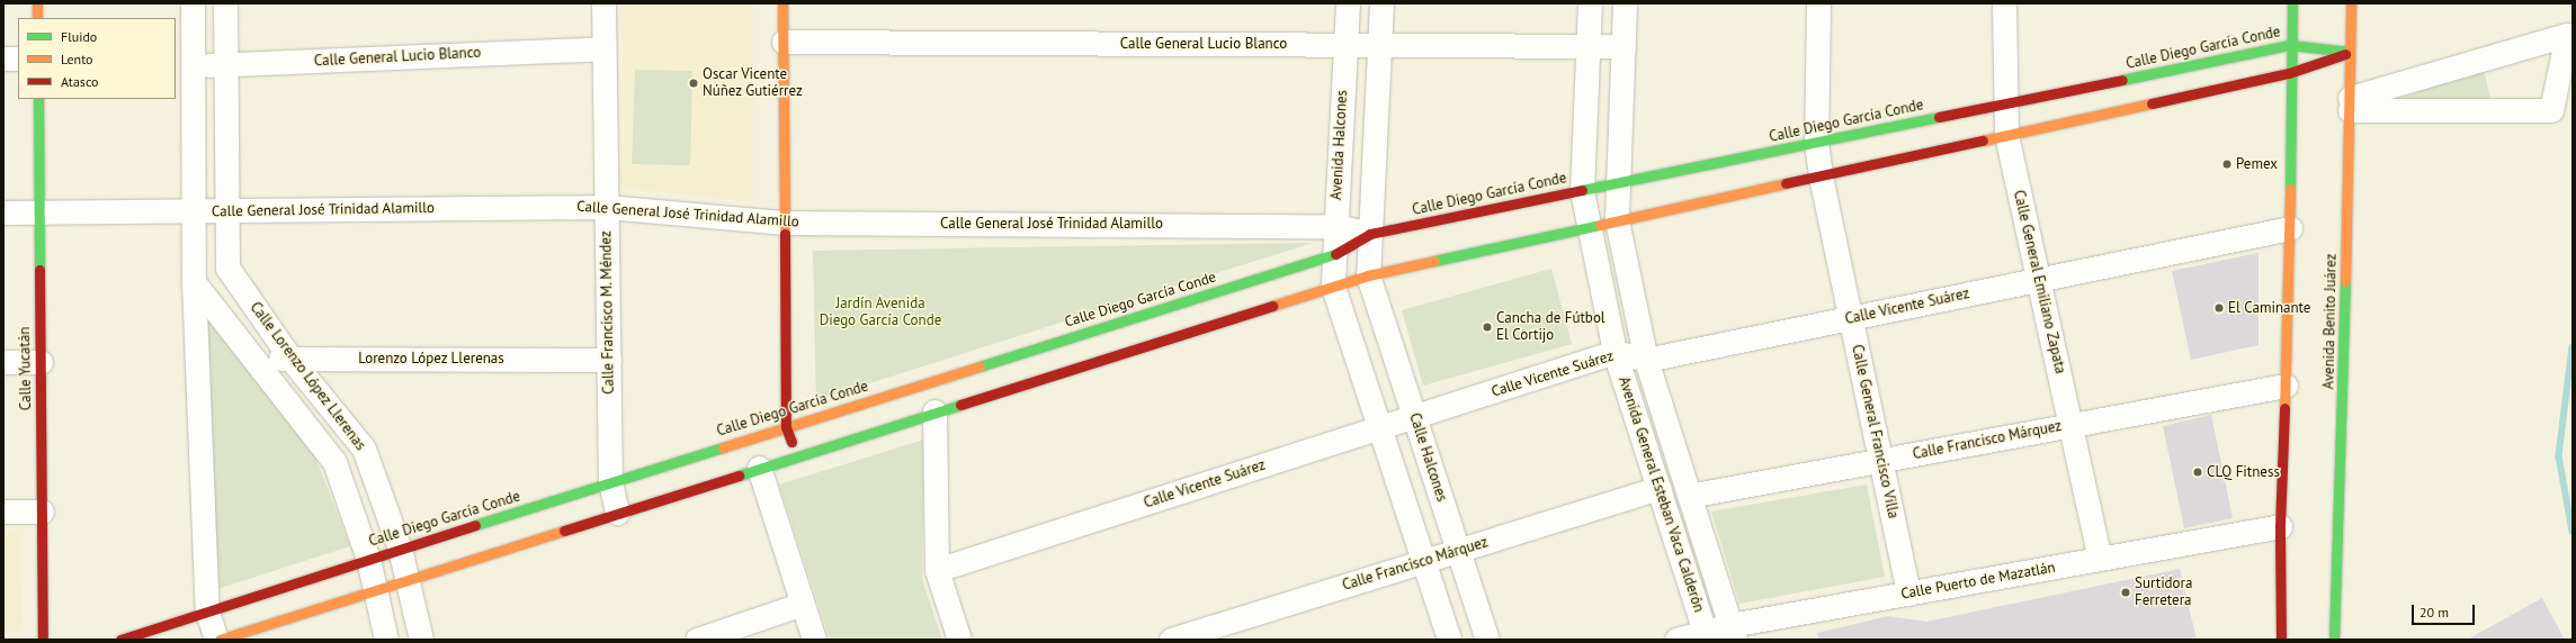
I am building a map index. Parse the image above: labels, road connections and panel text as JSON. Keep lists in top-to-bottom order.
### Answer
{
  "streets": {
    "street": [
      "Calle General Lucio Blanco",
      "Calle Diego García Conde",
      "Avenida Halcones",
      "Calle General José Trinidad Alamillo",
      "Calle General Emiliano Zapata",
      "Calle Vicente Suárez",
      "Calle Francisco M. Méndez",
      "Avenida Benito Juárez",
      "Lorenzo López Llerenas",
      "Calle Yucatán",
      "Calle Lorenzo López Llerenas",
      "Calle General Francisco Villa",
      "Calle Francisco Márquez",
      "Calle Halcones",
      "Avenida General Esteban Vaca Calderón",
      "Calle Puerto de Mazatlán"
    ]
  },
  "crossings": [
    ["Calle General Lucio Blanco", "Avenida Halcones"],
    ["Calle General Lucio Blanco", "Calle Francisco M. Méndez"],
    ["Calle General Lucio Blanco", "Calle Lorenzo López Llerenas"],
    ["Calle General Lucio Blanco", "Avenida General Esteban Vaca Calderón"],
    ["Calle Diego García Conde", "Avenida Halcones"],
    ["Calle Diego García Conde", "Calle General José Trinidad Alamillo"],
    ["Calle Diego García Conde", "Calle General Emiliano Zapata"],
    ["Calle Diego García Conde", "Calle Francisco M. Méndez"],
    ["Calle Diego García Conde", "Avenida Benito Juárez"],
    ["Calle Diego García Conde", "Calle Lorenzo López Llerenas"],
    ["Calle Diego García Conde", "Calle General Francisco Villa"],
    ["Calle Diego García Conde", "Avenida General Esteban Vaca Calderón"],
    ["Avenida Halcones", "Calle General José Trinidad Alamillo"],
    ["Calle General José Trinidad Alamillo", "Calle Francisco M. Méndez"],
    ["Calle General José Trinidad Alamillo", "Calle Yucatán"],
    ["Calle General José Trinidad Alamillo", "Calle Lorenzo López Llerenas"],
    ["Calle General Emiliano Zapata", "Calle Vicente Suárez"],
    ["Calle General Emiliano Zapata", "Calle Francisco Márquez"],
    ["Calle General Emiliano Zapata", "Calle Puerto de Mazatlán"],
    ["Calle Vicente Suárez", "Calle General Francisco Villa"],
    ["Calle Vicente Suárez", "Calle Halcones"],
    ["Calle Vicente Suárez", "Avenida General Esteban Vaca Calderón"],
    ["Calle Francisco M. Méndez", "Lorenzo López Llerenas"],
    ["Lorenzo López Llerenas", "Calle Lorenzo López Llerenas"],
    ["Calle General Francisco Villa", "Calle Francisco Márquez"],
    ["Calle General Francisco Villa", "Calle Puerto de Mazatlán"],
    ["Calle Francisco Márquez", "Calle Halcones"],
    ["Calle Francisco Márquez", "Avenida General Esteban Vaca Calderón"],
    ["Avenida General Esteban Vaca Calderón", "Calle Puerto de Mazatlán"]
  ],
  "parks": ["Jardín Avenida Diego García Conde"],
  "places": [
    "Oscar Vicente Núñez Gutiérrez",
    "Pemex",
    "El Caminante",
    "Cancha de Fútbol El Cortijo",
    "CLQ Fitness",
    "Surtidora Ferretera"
  ],
  "legend": ["Fluido", "Lento", "Atasco"],
  "scale_bar": "20 m"
}
